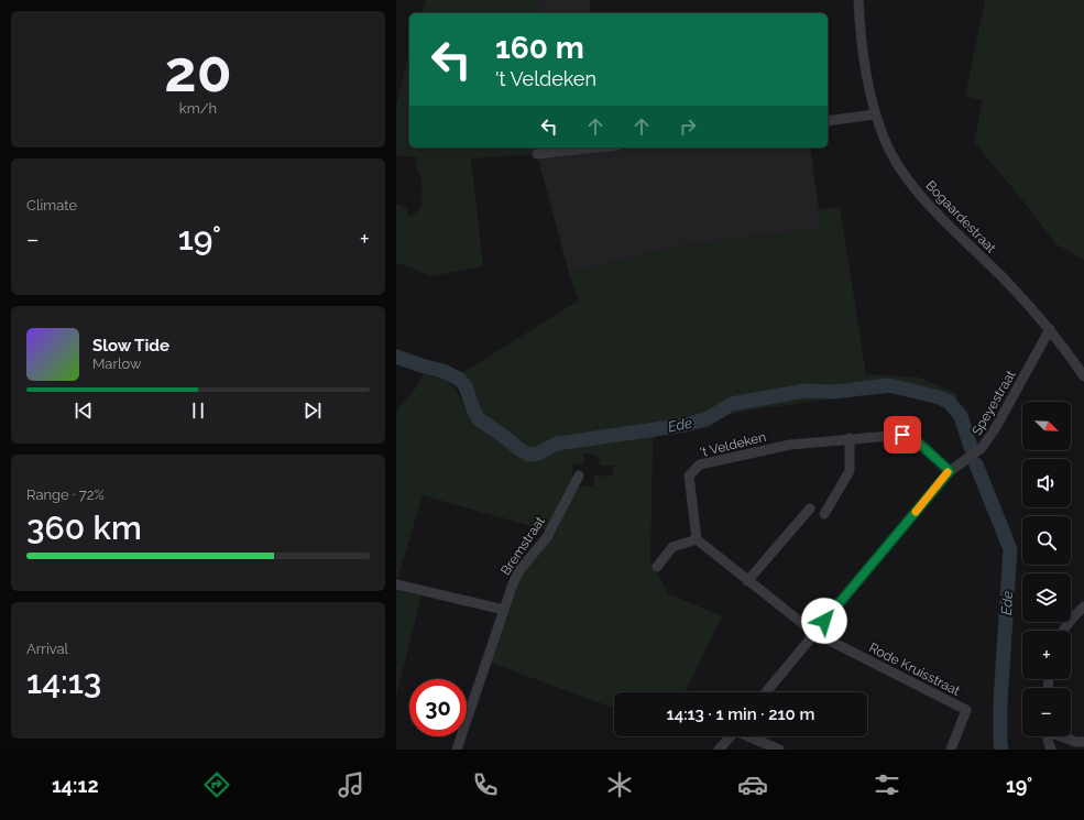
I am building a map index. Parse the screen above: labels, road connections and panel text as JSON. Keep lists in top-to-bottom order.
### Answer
{
  "streets": {
    "street": [
      "Bogaardestraat",
      "Speyestraat",
      "'t Veldeken",
      "Bremstraat",
      "Rode Kruisstraat"
    ]
  },
  "crossings": [
    ["Bogaardestraat", "Speyestraat"],
    ["Speyestraat", "'t Veldeken"],
    ["Speyestraat", "Rode Kruisstraat"]
  ],
  "water": ["Ede"],
  "north": "bottom right",
  "page": {
    "tile": [
      ["20", "km/h"],
      "Climate",
      ["Range · 72%", "360 km"],
      ["Arrival", "14:13"]
    ],
    "turn": ["160 m", "'t Veldeken"],
    "heat": ["−", "19°", "+"],
    "song": ["Slow Tide", "Marlow"],
    "map_buttons": ["+", "−"],
    "limit": "30",
    "trip": "14:13 · 1 min · 210 m",
    "tabs": ["14:12", "19°"]
  }
}
